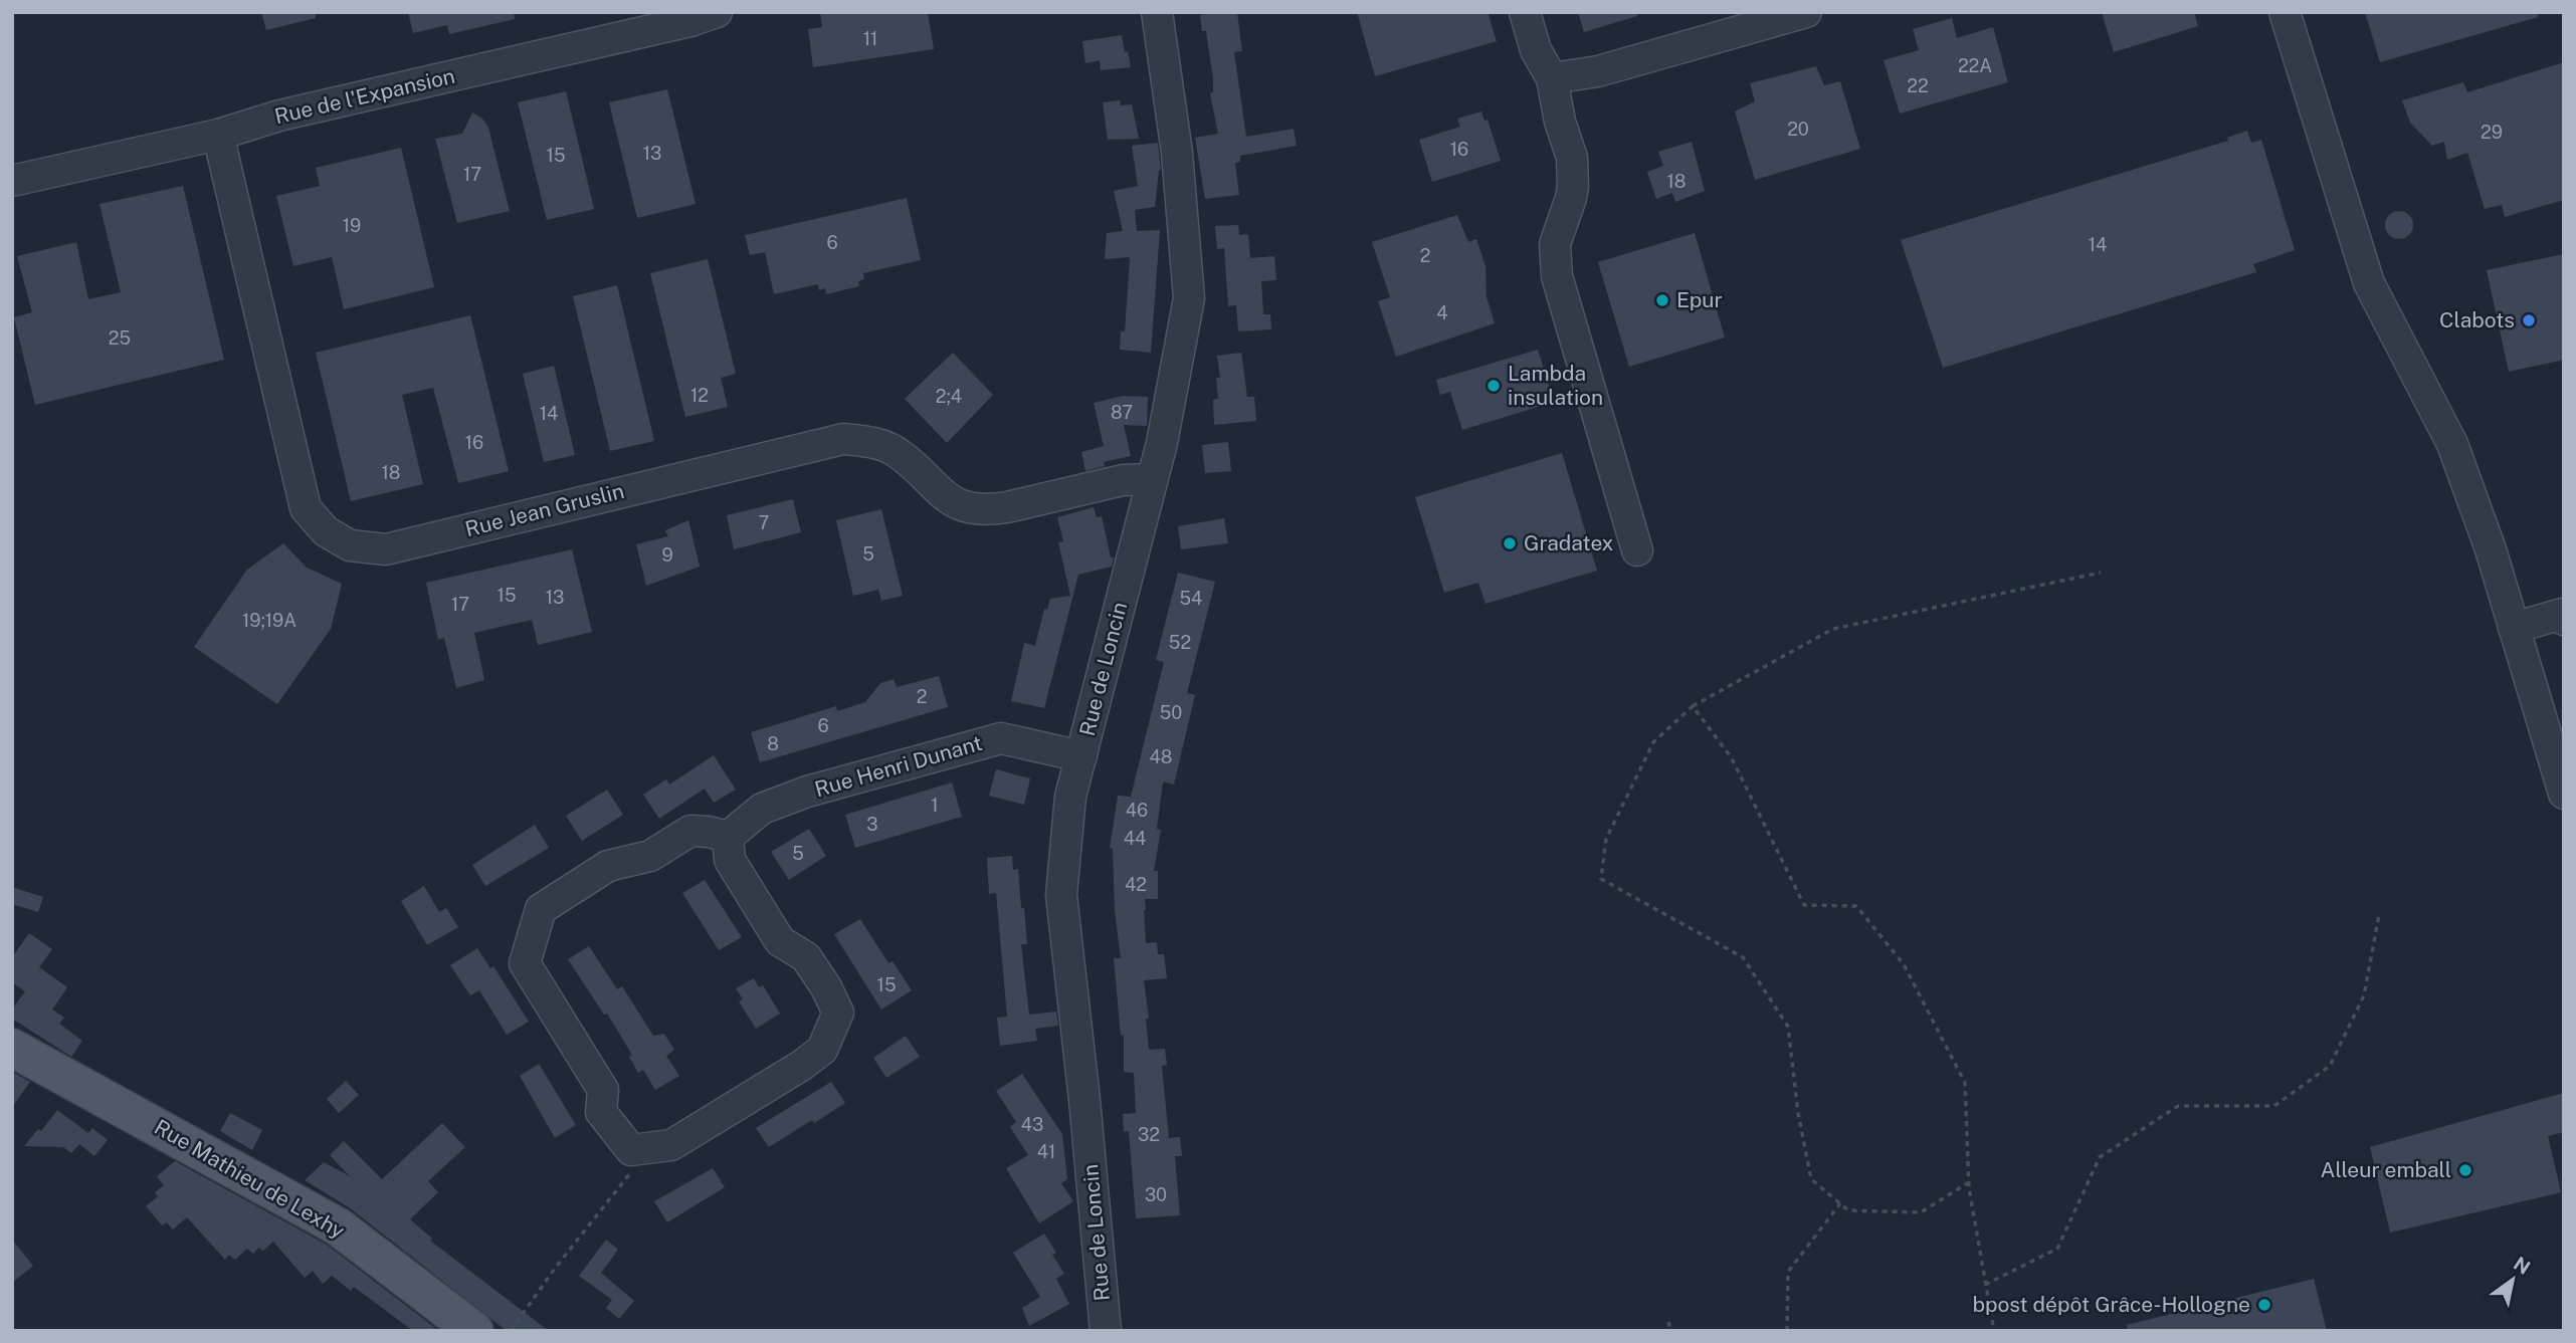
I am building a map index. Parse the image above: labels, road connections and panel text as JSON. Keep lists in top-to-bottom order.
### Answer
{
  "streets": {
    "main road": ["Rue Mathieu de Lexhy"],
    "street": [
      "Rue de l'Expansion",
      "Rue Jean Gruslin",
      "Rue de Loncin",
      "Rue Henri Dunant"
    ]
  },
  "crossings": [
    ["Rue de l'Expansion", "Rue Jean Gruslin"],
    ["Rue Jean Gruslin", "Rue de Loncin"],
    ["Rue de Loncin", "Rue Henri Dunant"]
  ],
  "places": [
    "Epur",
    "Clabots",
    "Lambda insulation",
    "Gradatex",
    "Alleur emball",
    "bpost dépôt Grâce-Hollogne"
  ],
  "house_numbers": [
    "11",
    "22A",
    "22",
    "20",
    "29",
    "16",
    "13",
    "15",
    "17",
    "18",
    "19",
    "6",
    "14",
    "2",
    "4",
    "25",
    "12",
    "2;4",
    "87",
    "14",
    "16",
    "18",
    "7",
    "5",
    "9",
    "15",
    "13",
    "54",
    "17",
    "19;19A",
    "52",
    "2",
    "50",
    "6",
    "8",
    "48",
    "1",
    "46",
    "3",
    "44",
    "5",
    "42",
    "15",
    "43",
    "32",
    "41",
    "30"
  ],
  "north": "top right"
}
